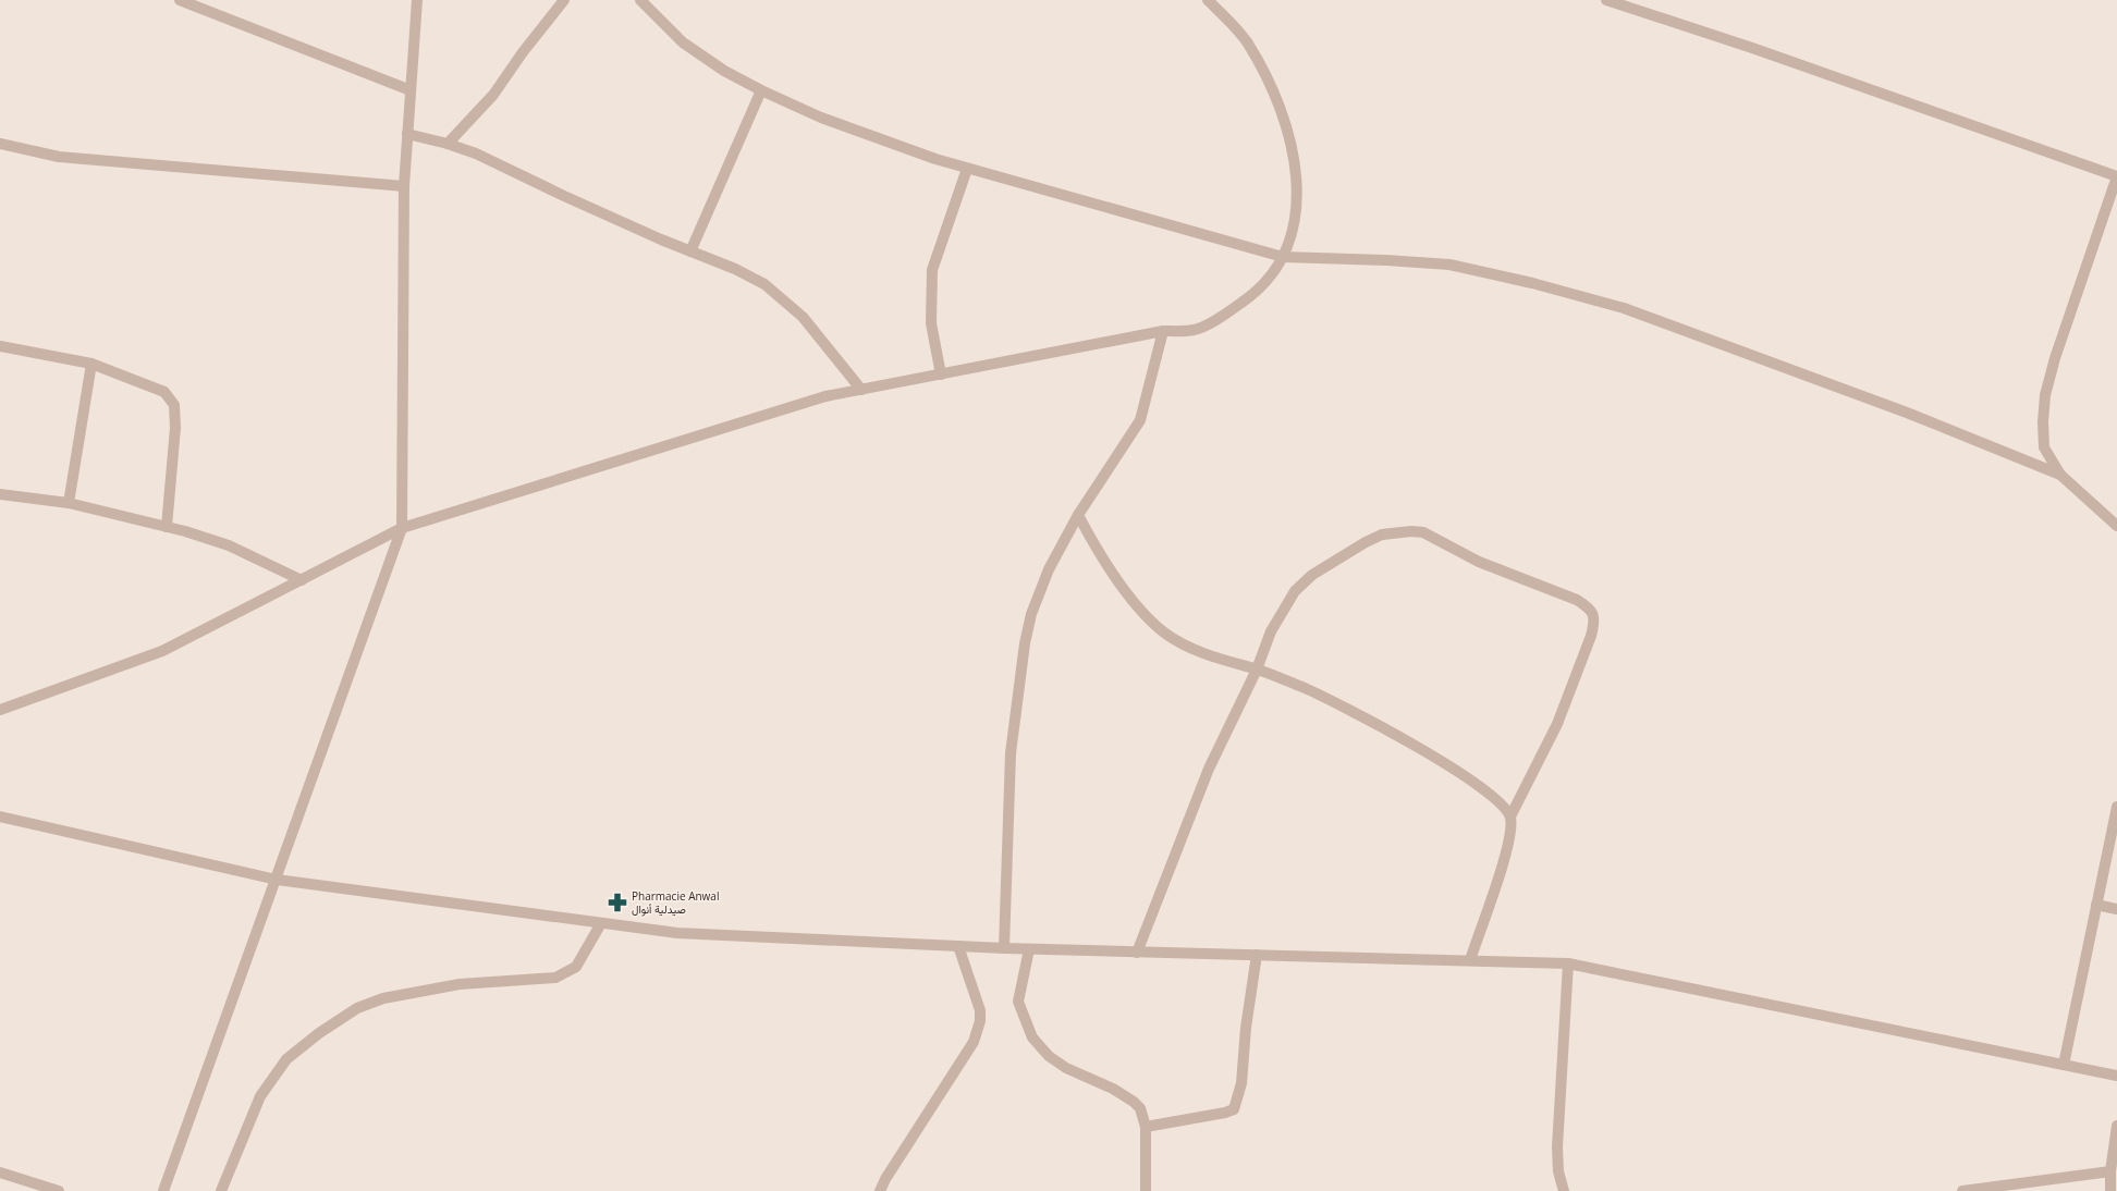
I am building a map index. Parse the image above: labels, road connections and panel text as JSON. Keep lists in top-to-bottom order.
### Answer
{
  "places": {
    "pharmacy": ["Pharmacie Anwal صيدلية أنوال"]
  }
}
